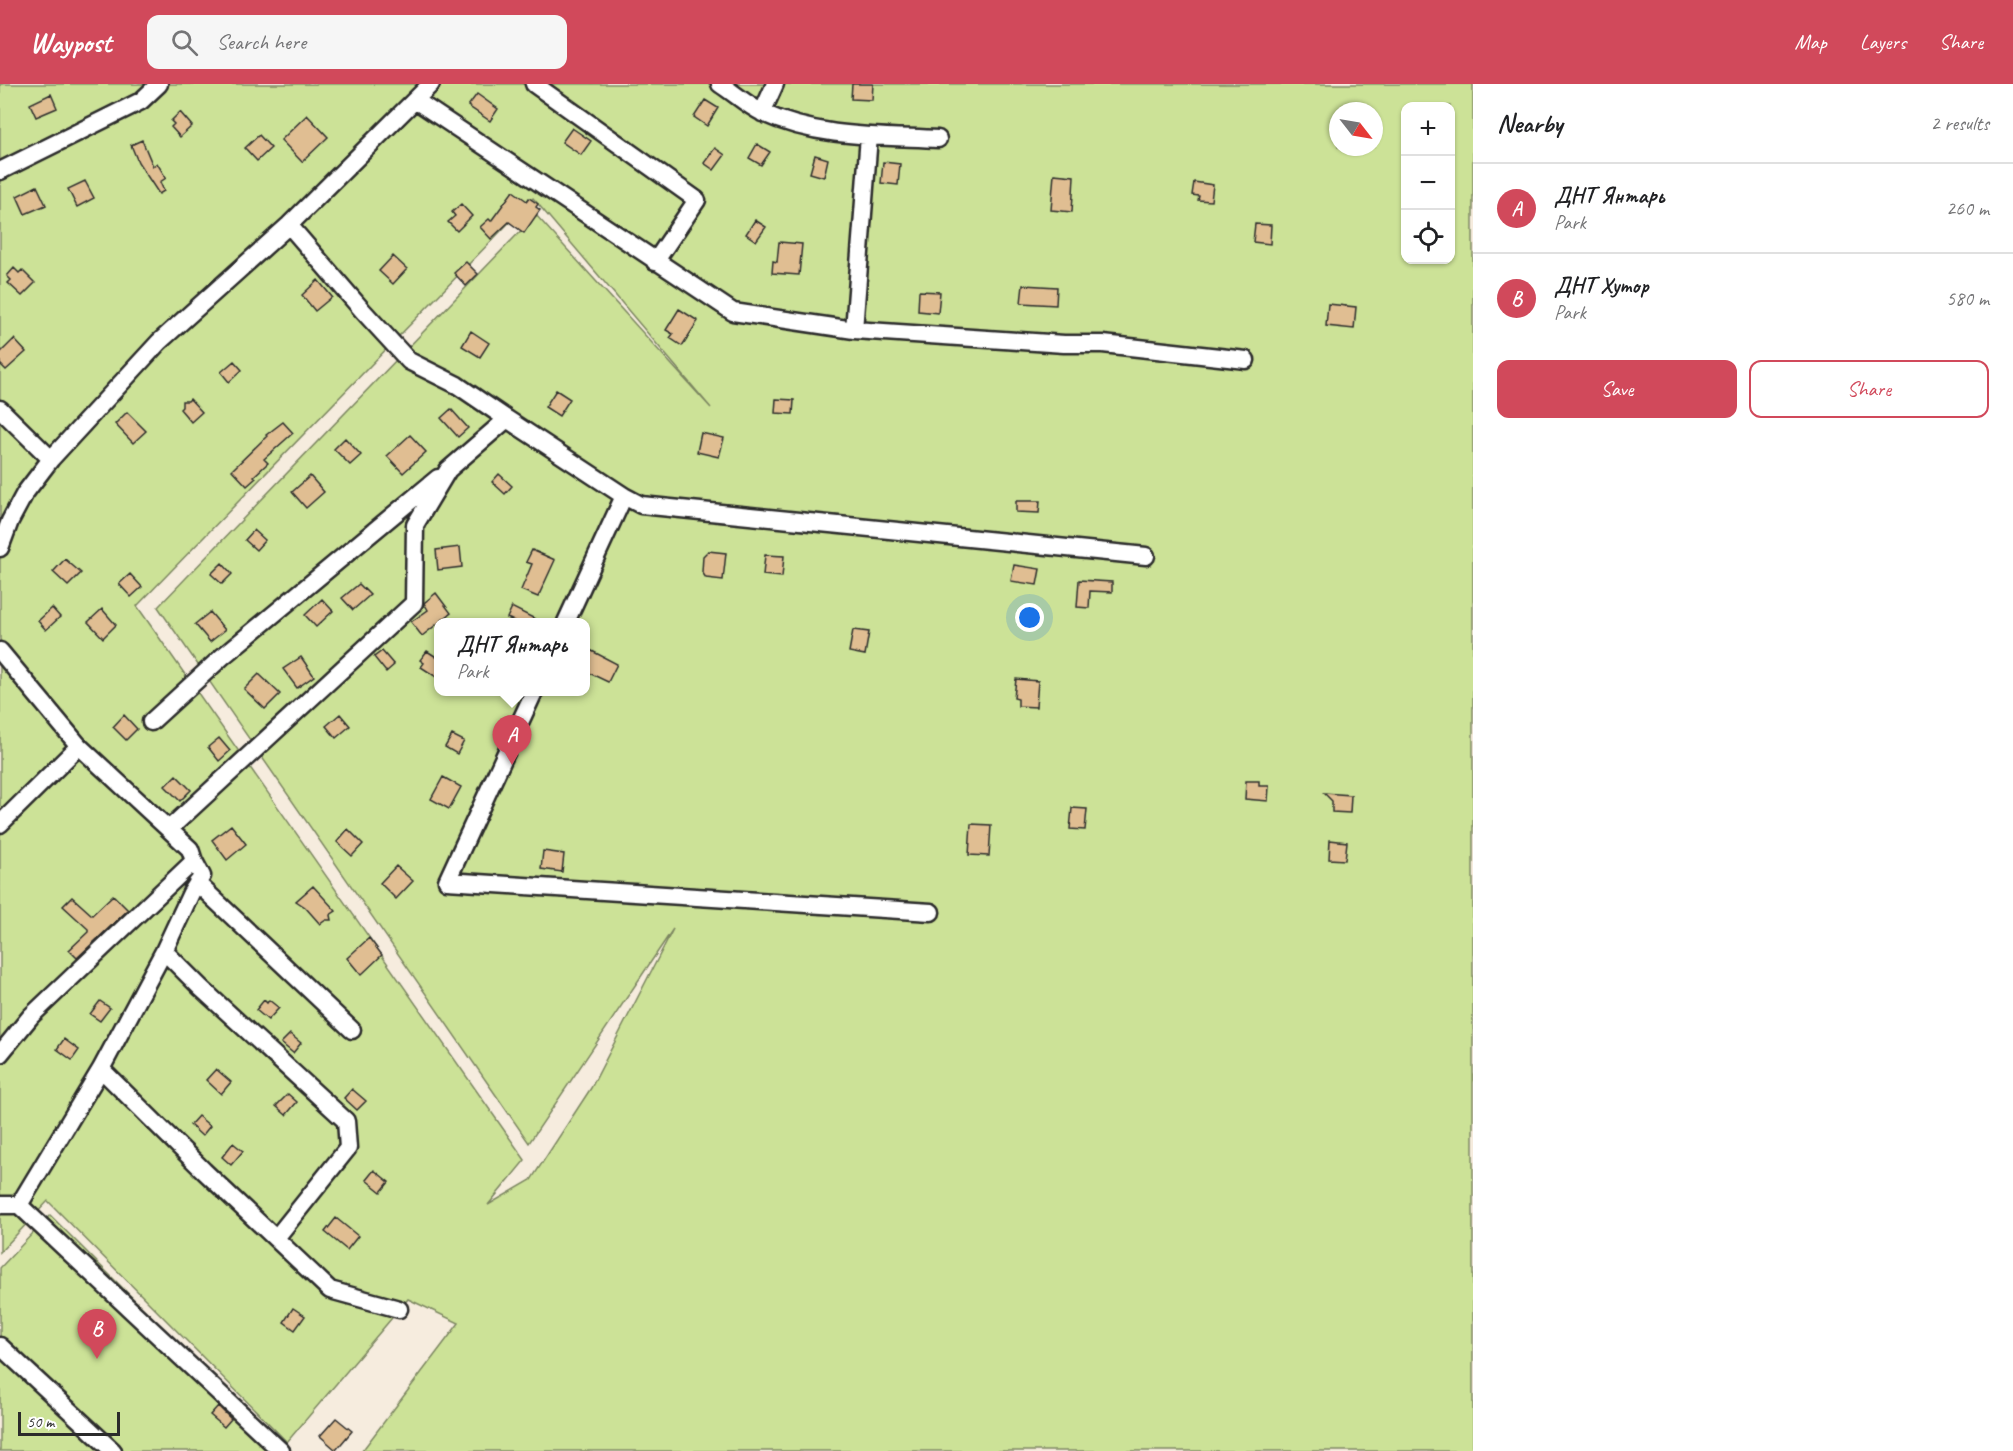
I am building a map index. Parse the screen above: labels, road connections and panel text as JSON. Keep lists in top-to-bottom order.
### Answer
{
  "scale_bar": "50 m",
  "north": "bottom right",
  "page": {
    "header": "Waypost",
    "search": "Search here",
    "nav": ["Map", "Layers", "Share"],
    "heading": ["Nearby", "2 results"],
    "map_buttons": ["+", "−"],
    "list": [
      {
        "mark": "A",
        "name": "ДНТ Янтарь",
        "note": "Park",
        "value": "260 m"
      },
      {
        "mark": "B",
        "name": "ДНТ Хутор",
        "note": "Park",
        "value": "580 m"
      }
    ],
    "buttons": ["Save", "Share"],
    "popup": ["ДНТ Янтарь", "Park"],
    "pins": ["A", "B"],
    "scale": "50 m"
  }
}
